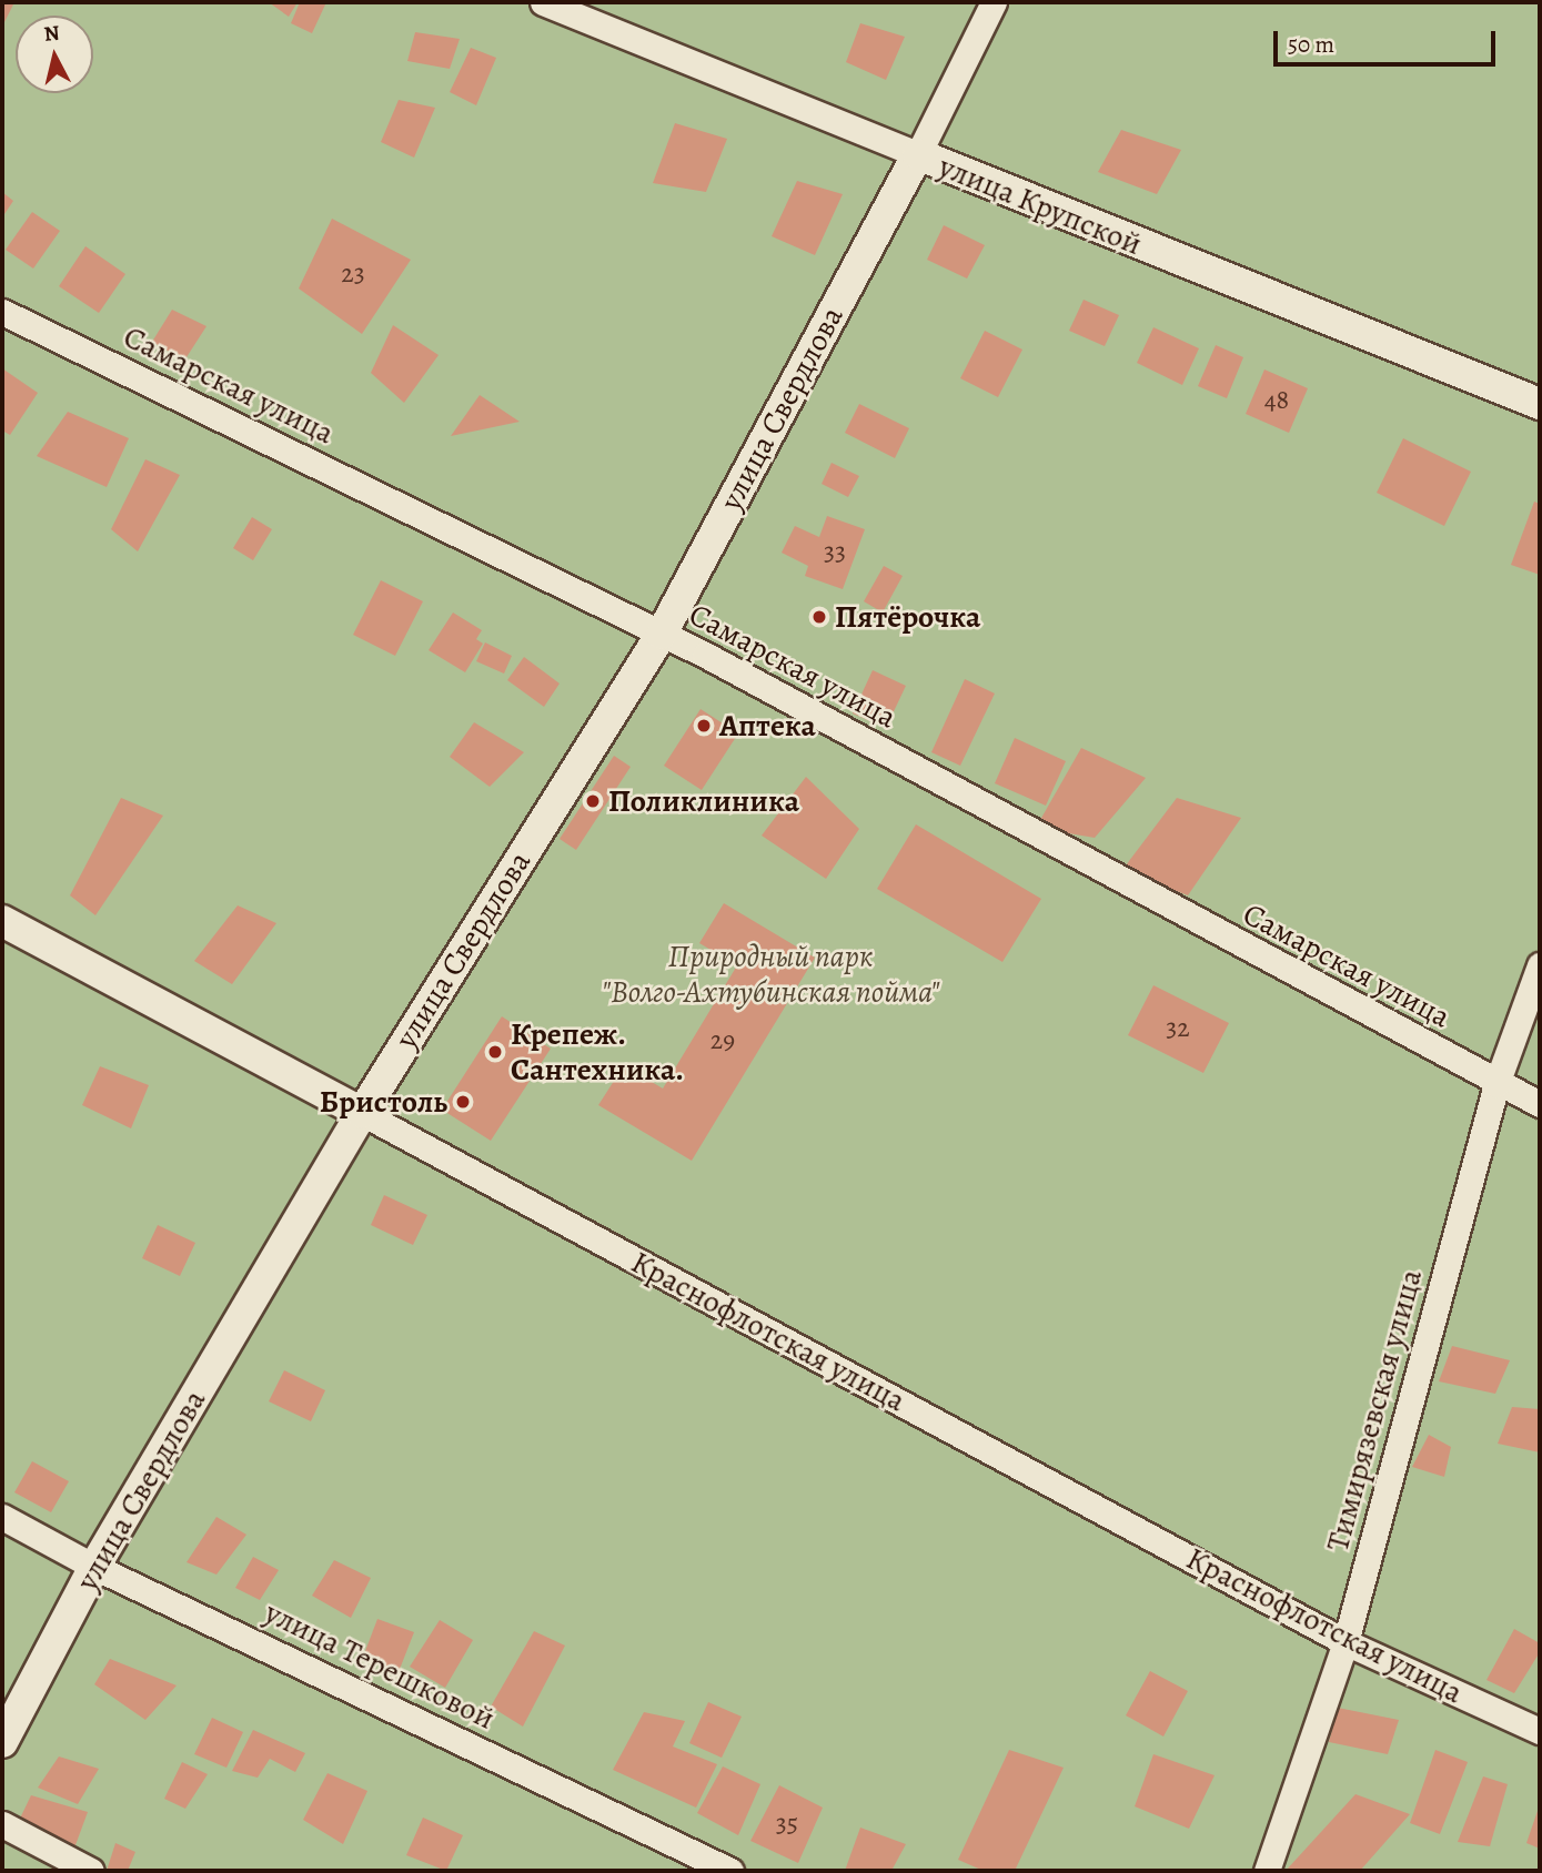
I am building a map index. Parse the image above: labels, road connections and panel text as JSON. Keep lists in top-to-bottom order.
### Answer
{
  "streets": {
    "street": [
      "улица Крупской",
      "Самарская улица",
      "улица Свердлова",
      "Краснофлотская улица",
      "Тимирязевская улица",
      "улица Терешковой"
    ]
  },
  "crossings": [
    ["улица Крупской", "улица Свердлова"],
    ["Самарская улица", "улица Свердлова"],
    ["Самарская улица", "Тимирязевская улица"],
    ["улица Свердлова", "Краснофлотская улица"],
    ["улица Свердлова", "улица Терешковой"],
    ["Краснофлотская улица", "Тимирязевская улица"]
  ],
  "parks": ["Природный парк \"Волго-Ахтубинская пойма\""],
  "places": [
    "Пятёрочка",
    "Аптека",
    "Поликлиника",
    "Крепеж. Сантехника.",
    "Бристоль"
  ],
  "house_numbers": [
    "23",
    "48",
    "33",
    "32",
    "29",
    "35"
  ],
  "scale_bar": "50 m",
  "north": "top"
}
